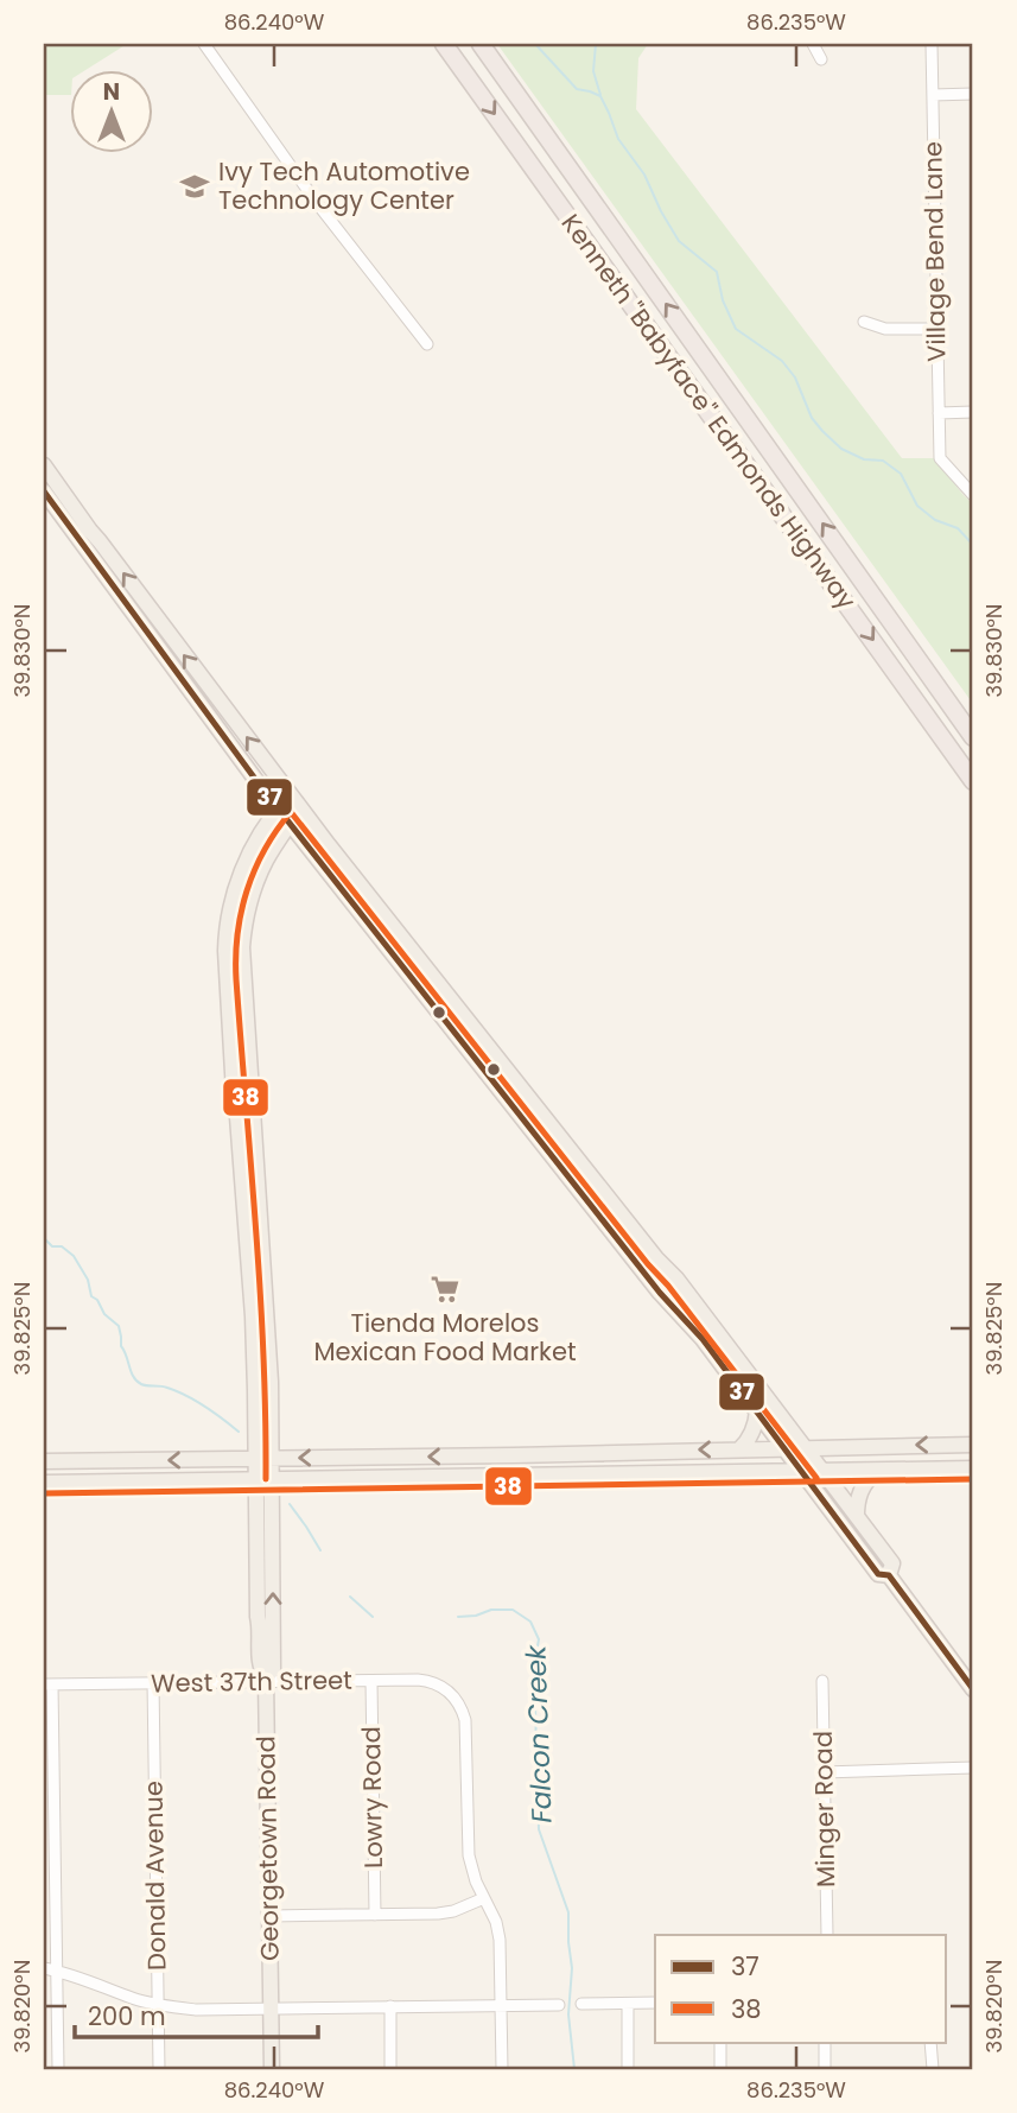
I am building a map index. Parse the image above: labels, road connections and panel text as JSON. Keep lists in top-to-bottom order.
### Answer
{
  "streets": {
    "highway": ["Kenneth \"Babyface\" Edmonds Highway"],
    "main road": ["Georgetown Road"],
    "street": [
      "Village Bend Lane",
      "West 37th Street",
      "Lowry Road",
      "Minger Road",
      "Donald Avenue"
    ]
  },
  "crossings": [
    ["West 37th Street", "Lowry Road"],
    ["West 37th Street", "Georgetown Road"],
    ["West 37th Street", "Donald Avenue"]
  ],
  "water": ["Falcon Creek"],
  "places": {
    "school or university": ["Ivy Tech Automotive Technology Center"],
    "supermarket": ["Tienda Morelos Mexican Food Market"]
  },
  "lines": ["transit line 37", "transit line 38"],
  "legend": ["37", "38"],
  "scale_bar": "200 m",
  "north": "top",
  "coordinates": [
    "86.240°W",
    "86.235°W",
    "39.830°N",
    "39.825°N",
    "39.820°N"
  ]
}
